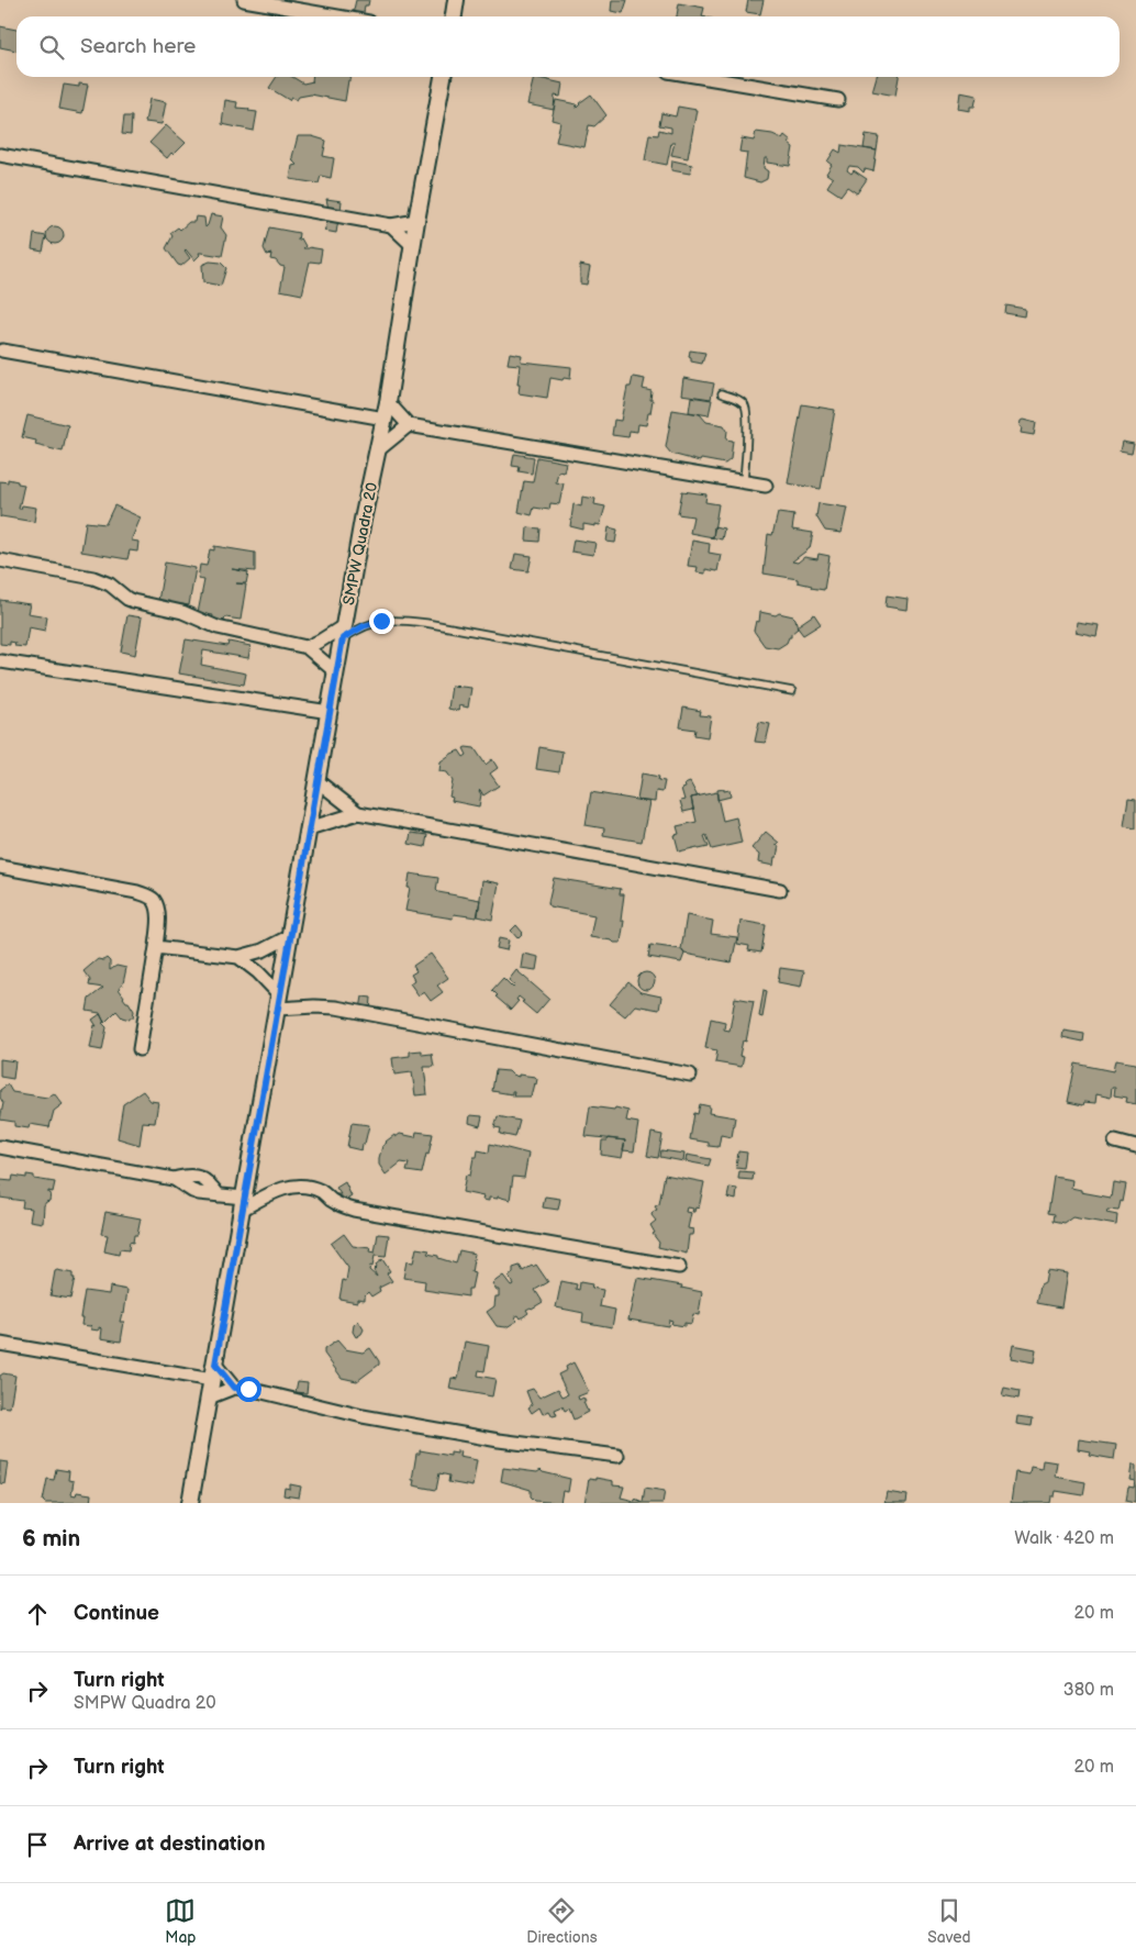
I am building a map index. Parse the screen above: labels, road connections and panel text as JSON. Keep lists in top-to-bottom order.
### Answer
{
  "streets": {
    "street": ["SMPW Quadra 20"]
  },
  "page": {
    "search": "Search here",
    "heading": ["6 min", "Walk · 420 m"],
    "list": [
      ["Continue", "20 m"],
      ["Turn right", "SMPW Quadra 20", "380 m"],
      ["Turn right", "20 m"],
      "Arrive at destination"
    ],
    "nav": ["Map", "Directions", "Saved"]
  }
}
